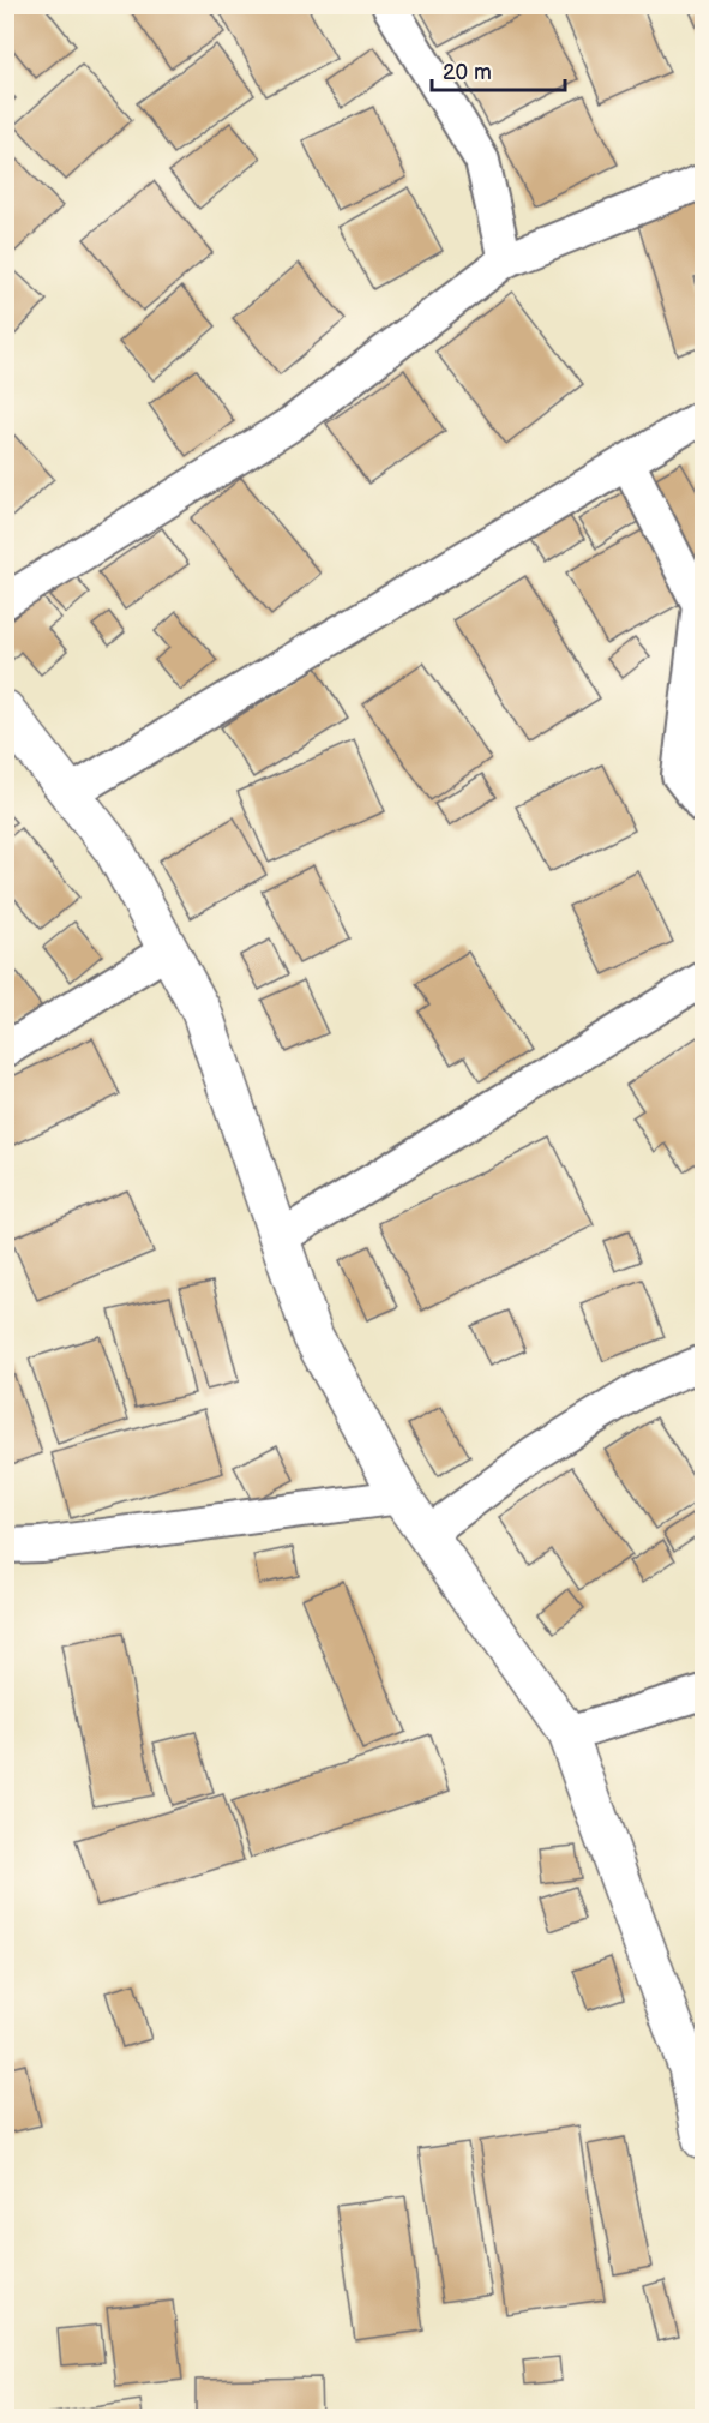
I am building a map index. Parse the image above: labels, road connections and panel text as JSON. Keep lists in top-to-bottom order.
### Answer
{
  "scale_bar": "20 m"
}
